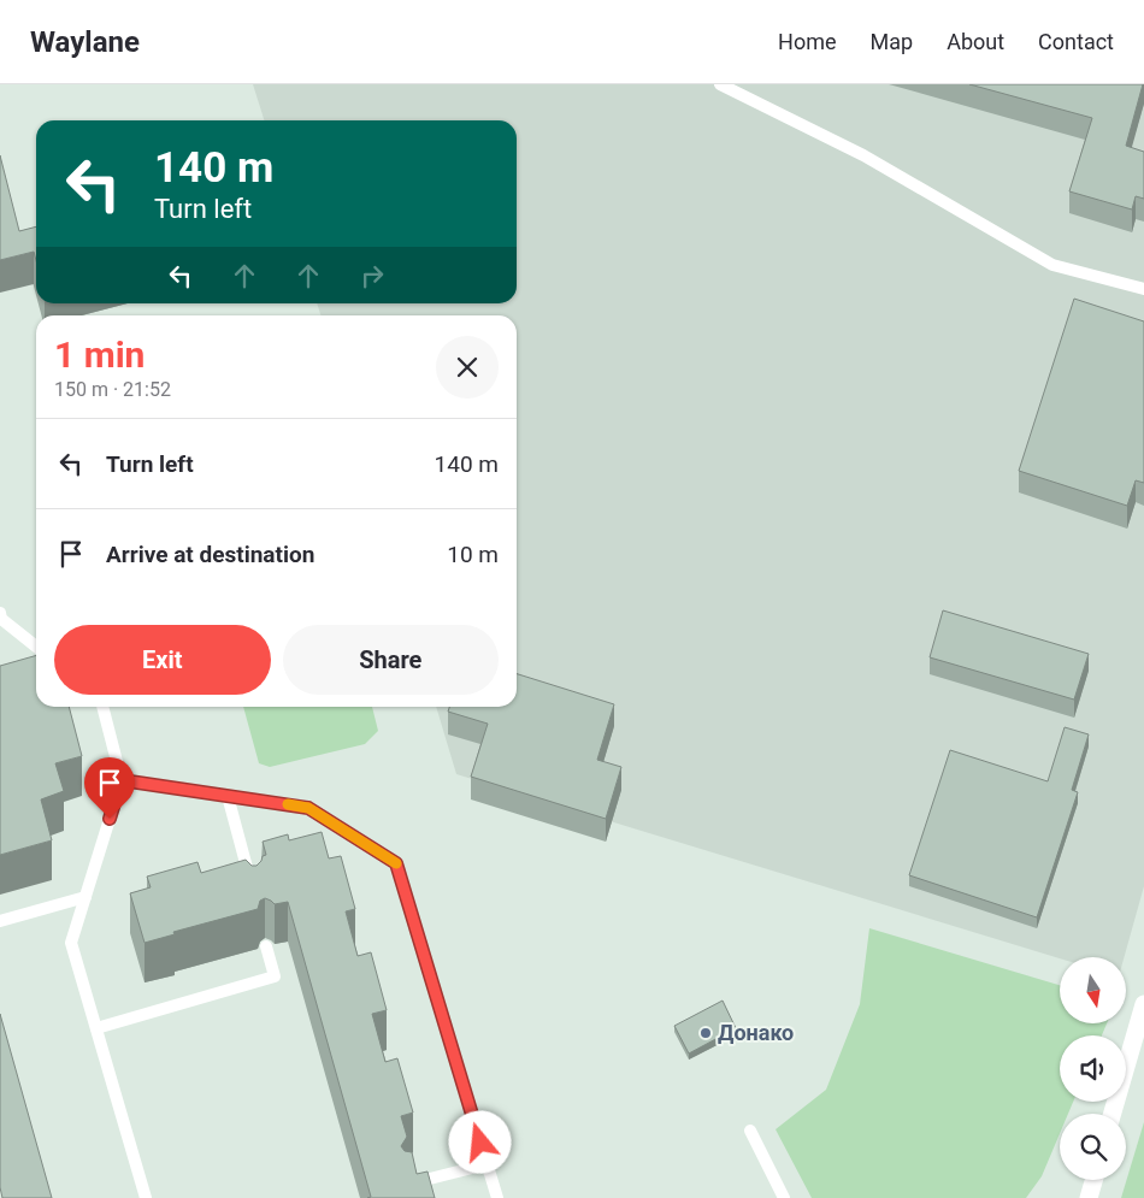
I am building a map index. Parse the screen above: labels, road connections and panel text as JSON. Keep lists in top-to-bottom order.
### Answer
{
  "places": ["Донако"],
  "north": "bottom",
  "page": {
    "header": "Waylane",
    "nav": [
      "Home",
      "Map",
      "About",
      "Contact"
    ],
    "turn": ["140 m", "Turn left"],
    "heading": ["1 min", "150 m · 21:52"],
    "list": [
      {
        "name": "Turn left",
        "value": "140 m"
      },
      {
        "name": "Arrive at destination",
        "value": "10 m"
      }
    ],
    "buttons": ["Exit", "Share"]
  }
}
